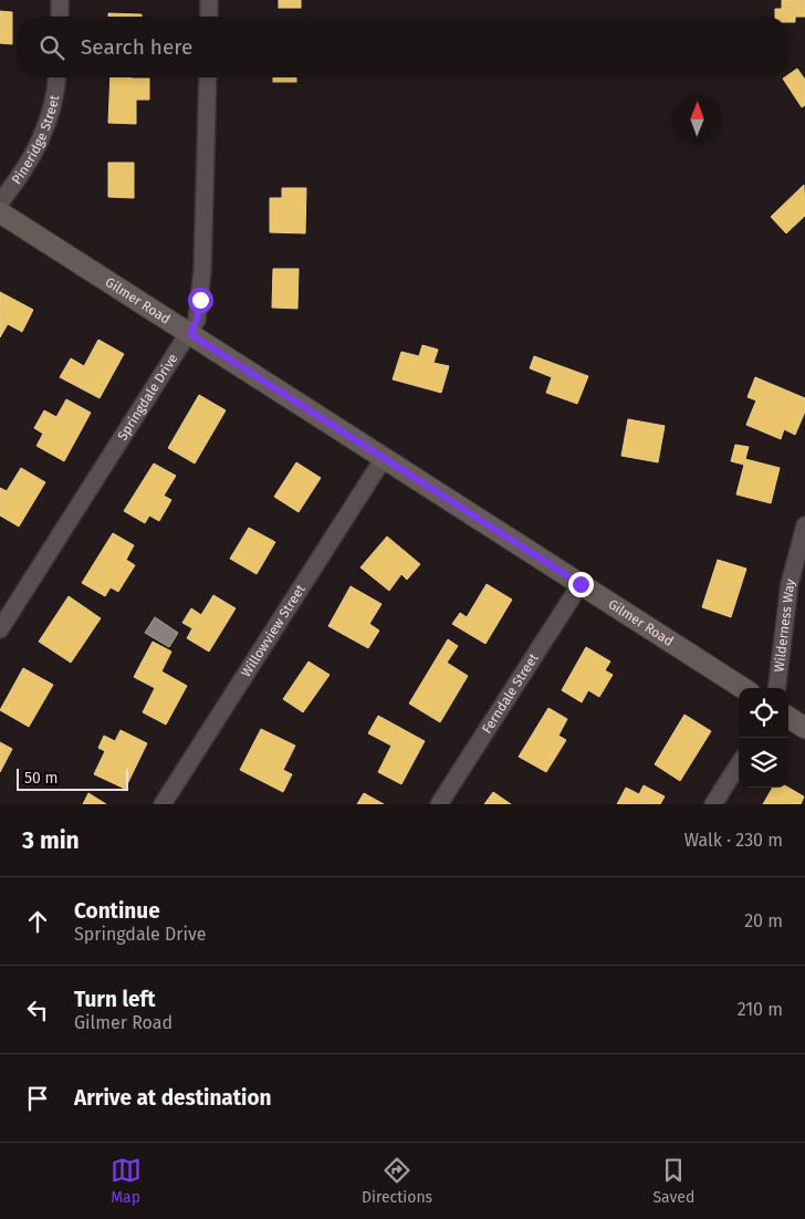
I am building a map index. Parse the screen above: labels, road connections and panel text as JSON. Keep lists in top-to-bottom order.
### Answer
{
  "streets": {
    "main road": ["Gilmer Road"],
    "street": [
      "Pineridge Street",
      "Springdale Drive",
      "Wilderness Way",
      "Willowview Street",
      "Ferndale Street"
    ]
  },
  "crossings": [
    ["Gilmer Road", "Springdale Drive"],
    ["Gilmer Road", "Willowview Street"],
    ["Gilmer Road", "Ferndale Street"]
  ],
  "scale_bar": "50 m",
  "north": "top",
  "page": {
    "search": "Search here",
    "scale": "50 m",
    "heading": ["3 min", "Walk · 230 m"],
    "list": [
      ["Continue", "Springdale Drive", "20 m"],
      ["Turn left", "Gilmer Road", "210 m"],
      "Arrive at destination"
    ],
    "nav": ["Map", "Directions", "Saved"]
  }
}
